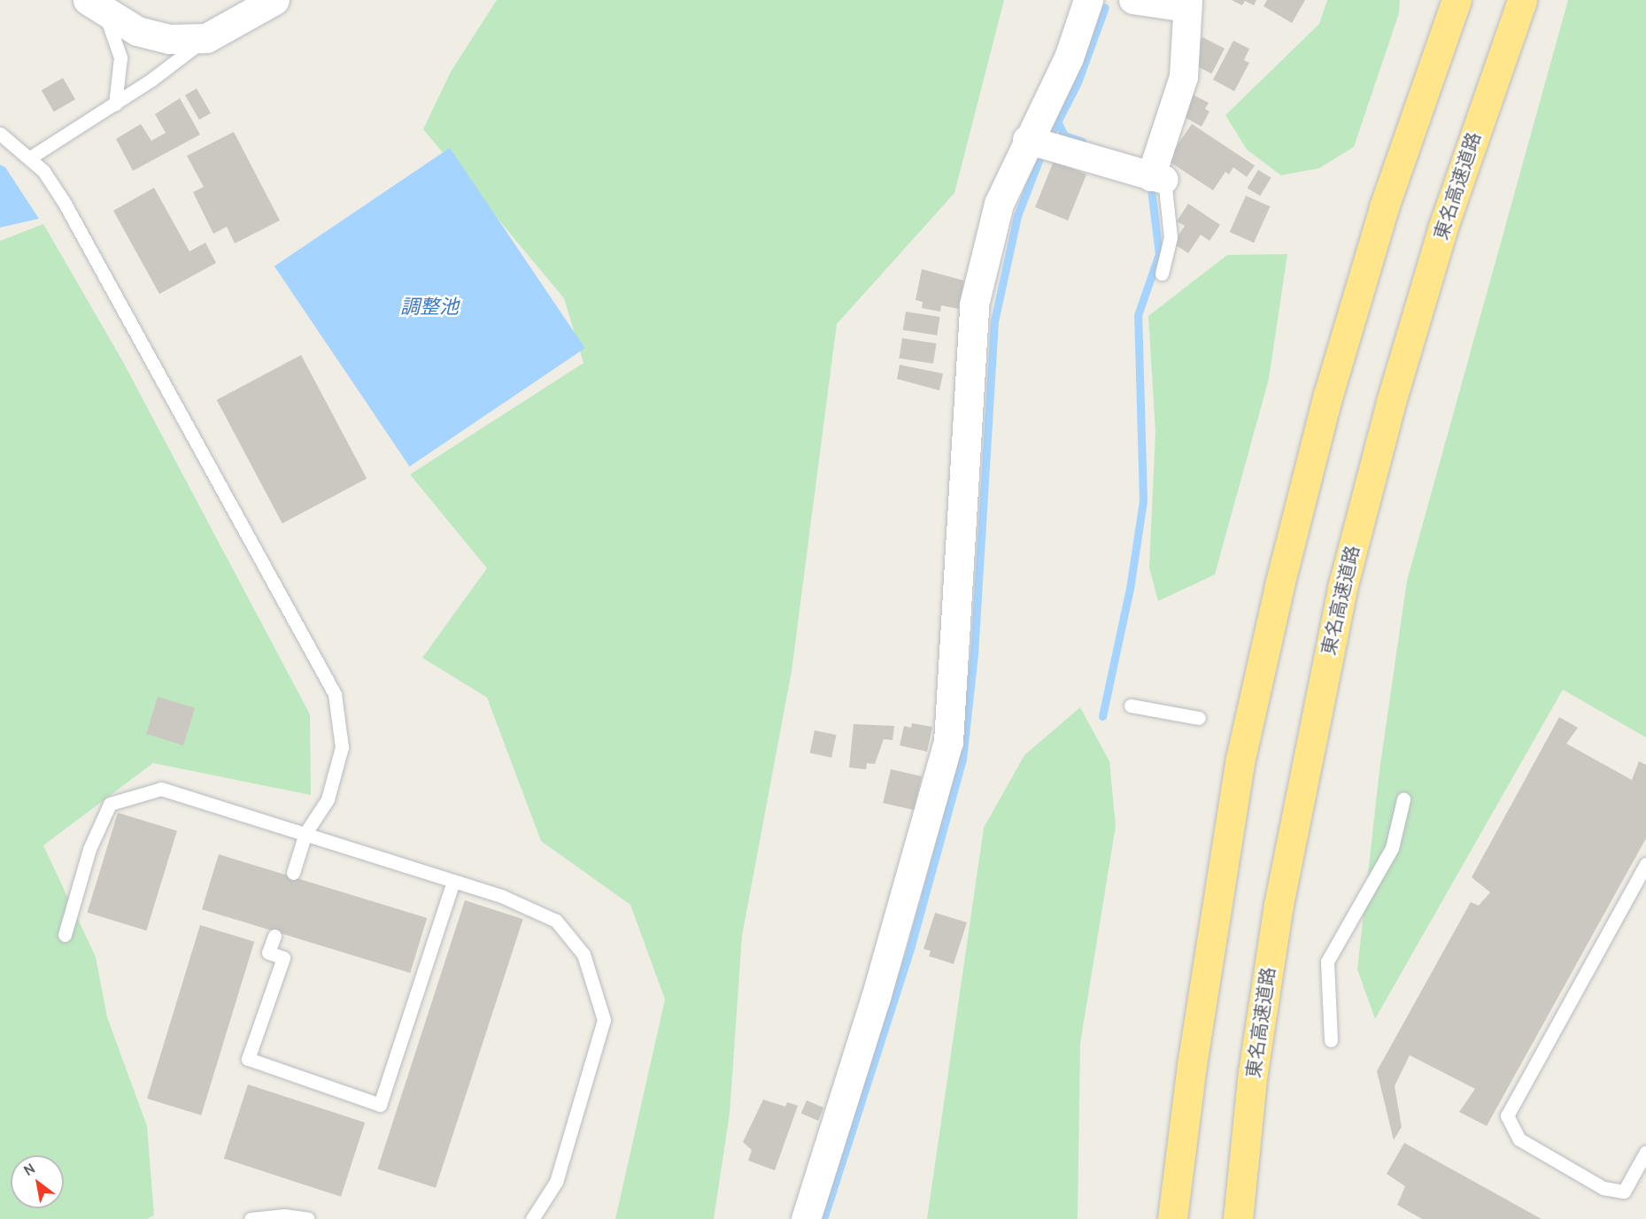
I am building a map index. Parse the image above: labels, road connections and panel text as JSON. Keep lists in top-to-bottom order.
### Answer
{
  "streets": {
    "highway": ["東名高速道路"]
  },
  "water": ["調整池"],
  "north": "top left"
}
